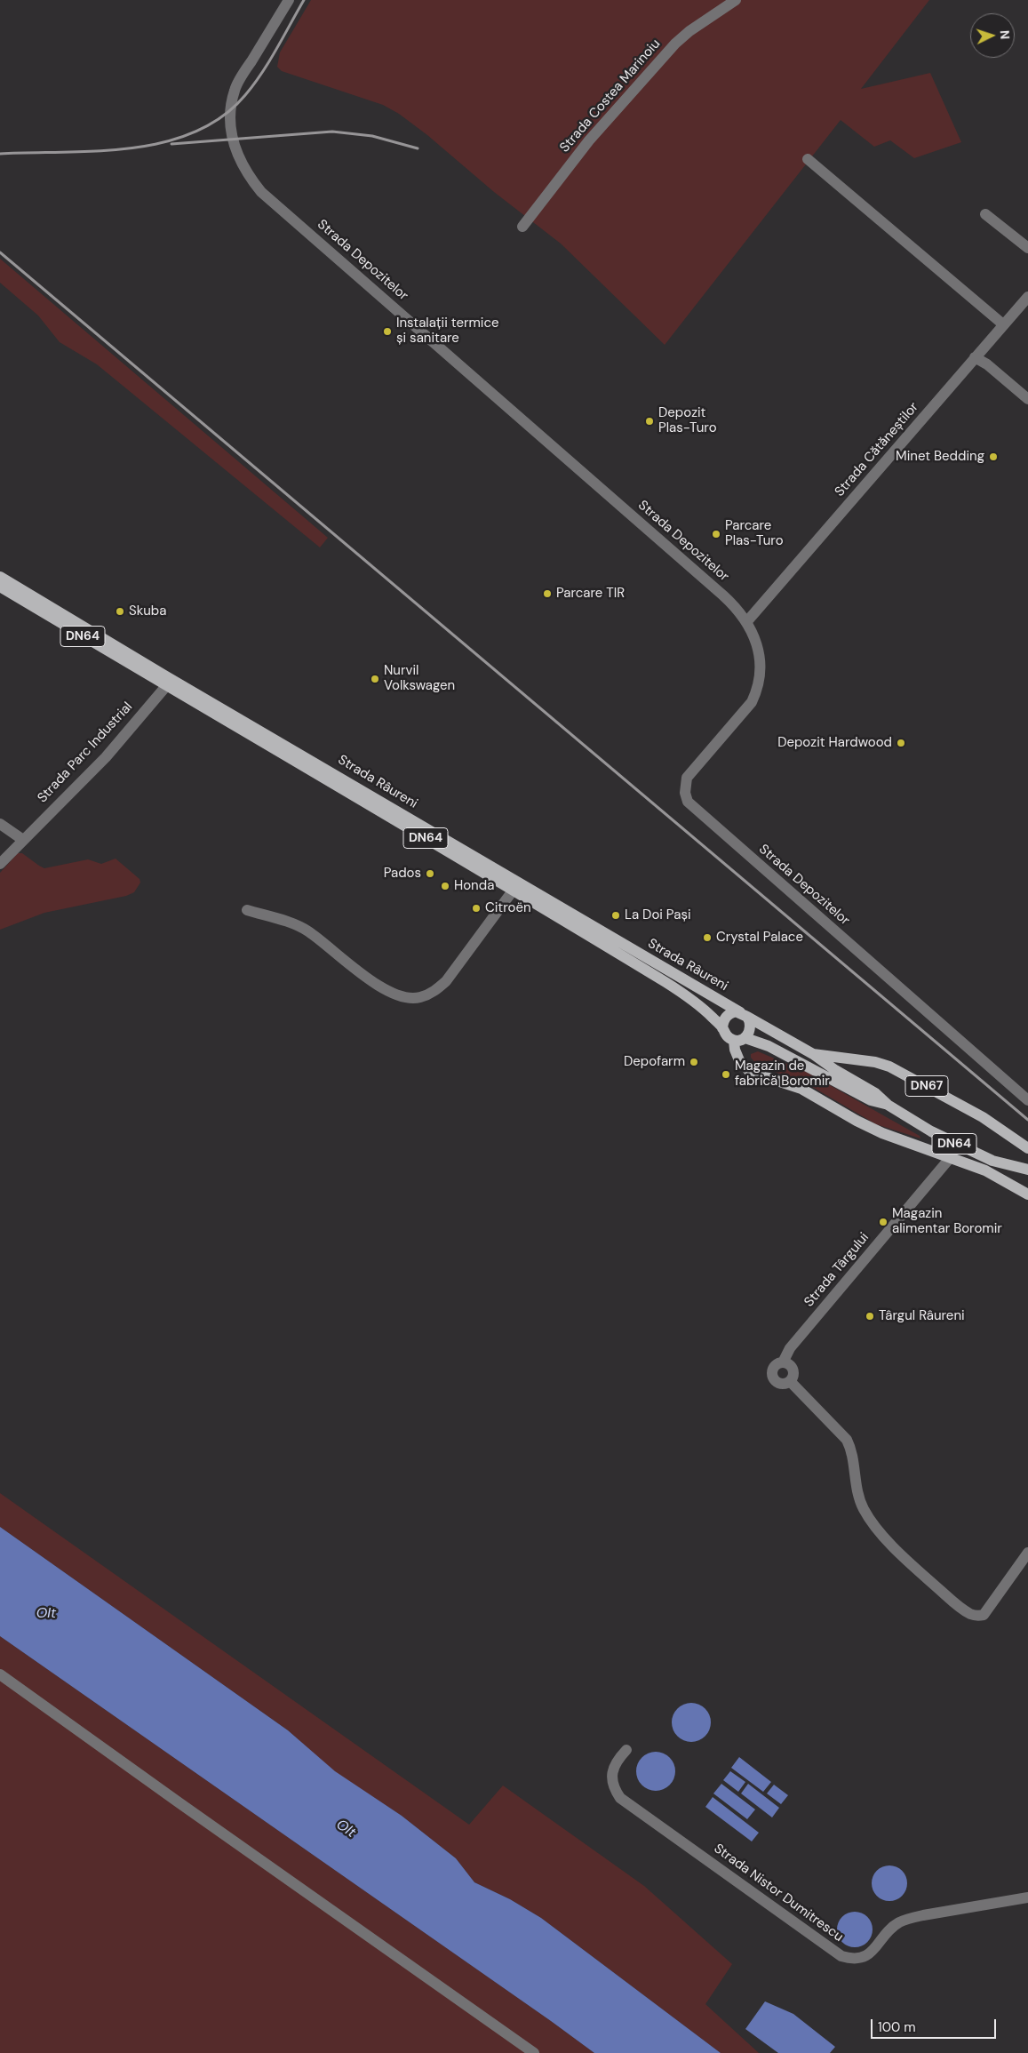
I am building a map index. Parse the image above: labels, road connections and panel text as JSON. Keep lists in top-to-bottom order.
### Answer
{
  "streets": {
    "main road": ["DN64", "Strada Râureni", "DN67"],
    "street": [
      "Strada Costea Marinoiu",
      "Strada Depozitelor",
      "Strada Cătăneștilor",
      "Strada Parc Industrial",
      "Strada Târgului",
      "Strada Nistor Dumitrescu"
    ]
  },
  "crossings": [
    ["Strada Depozitelor", "Strada Cătăneștilor"],
    ["DN64", "Strada Râureni"],
    ["DN64", "DN67"],
    ["Strada Parc Industrial", "Strada Râureni"],
    ["Strada Râureni", "DN67"]
  ],
  "water": ["Olt"],
  "places": [
    "Instalații termice și sanitare",
    "Depozit Plas-Turo",
    "Minet Bedding",
    "Parcare Plas-Turo",
    "Parcare TIR",
    "Skuba",
    "Nurvil Volkswagen",
    "Depozit Hardwood",
    "Pados",
    "Honda",
    "Citroën",
    "La Doi Pași",
    "Crystal Palace",
    "Depofarm",
    "Magazin de fabrică Boromir",
    "Magazin alimentar Boromir",
    "Târgul Râureni"
  ],
  "scale_bar": "100 m",
  "north": "right"
}
